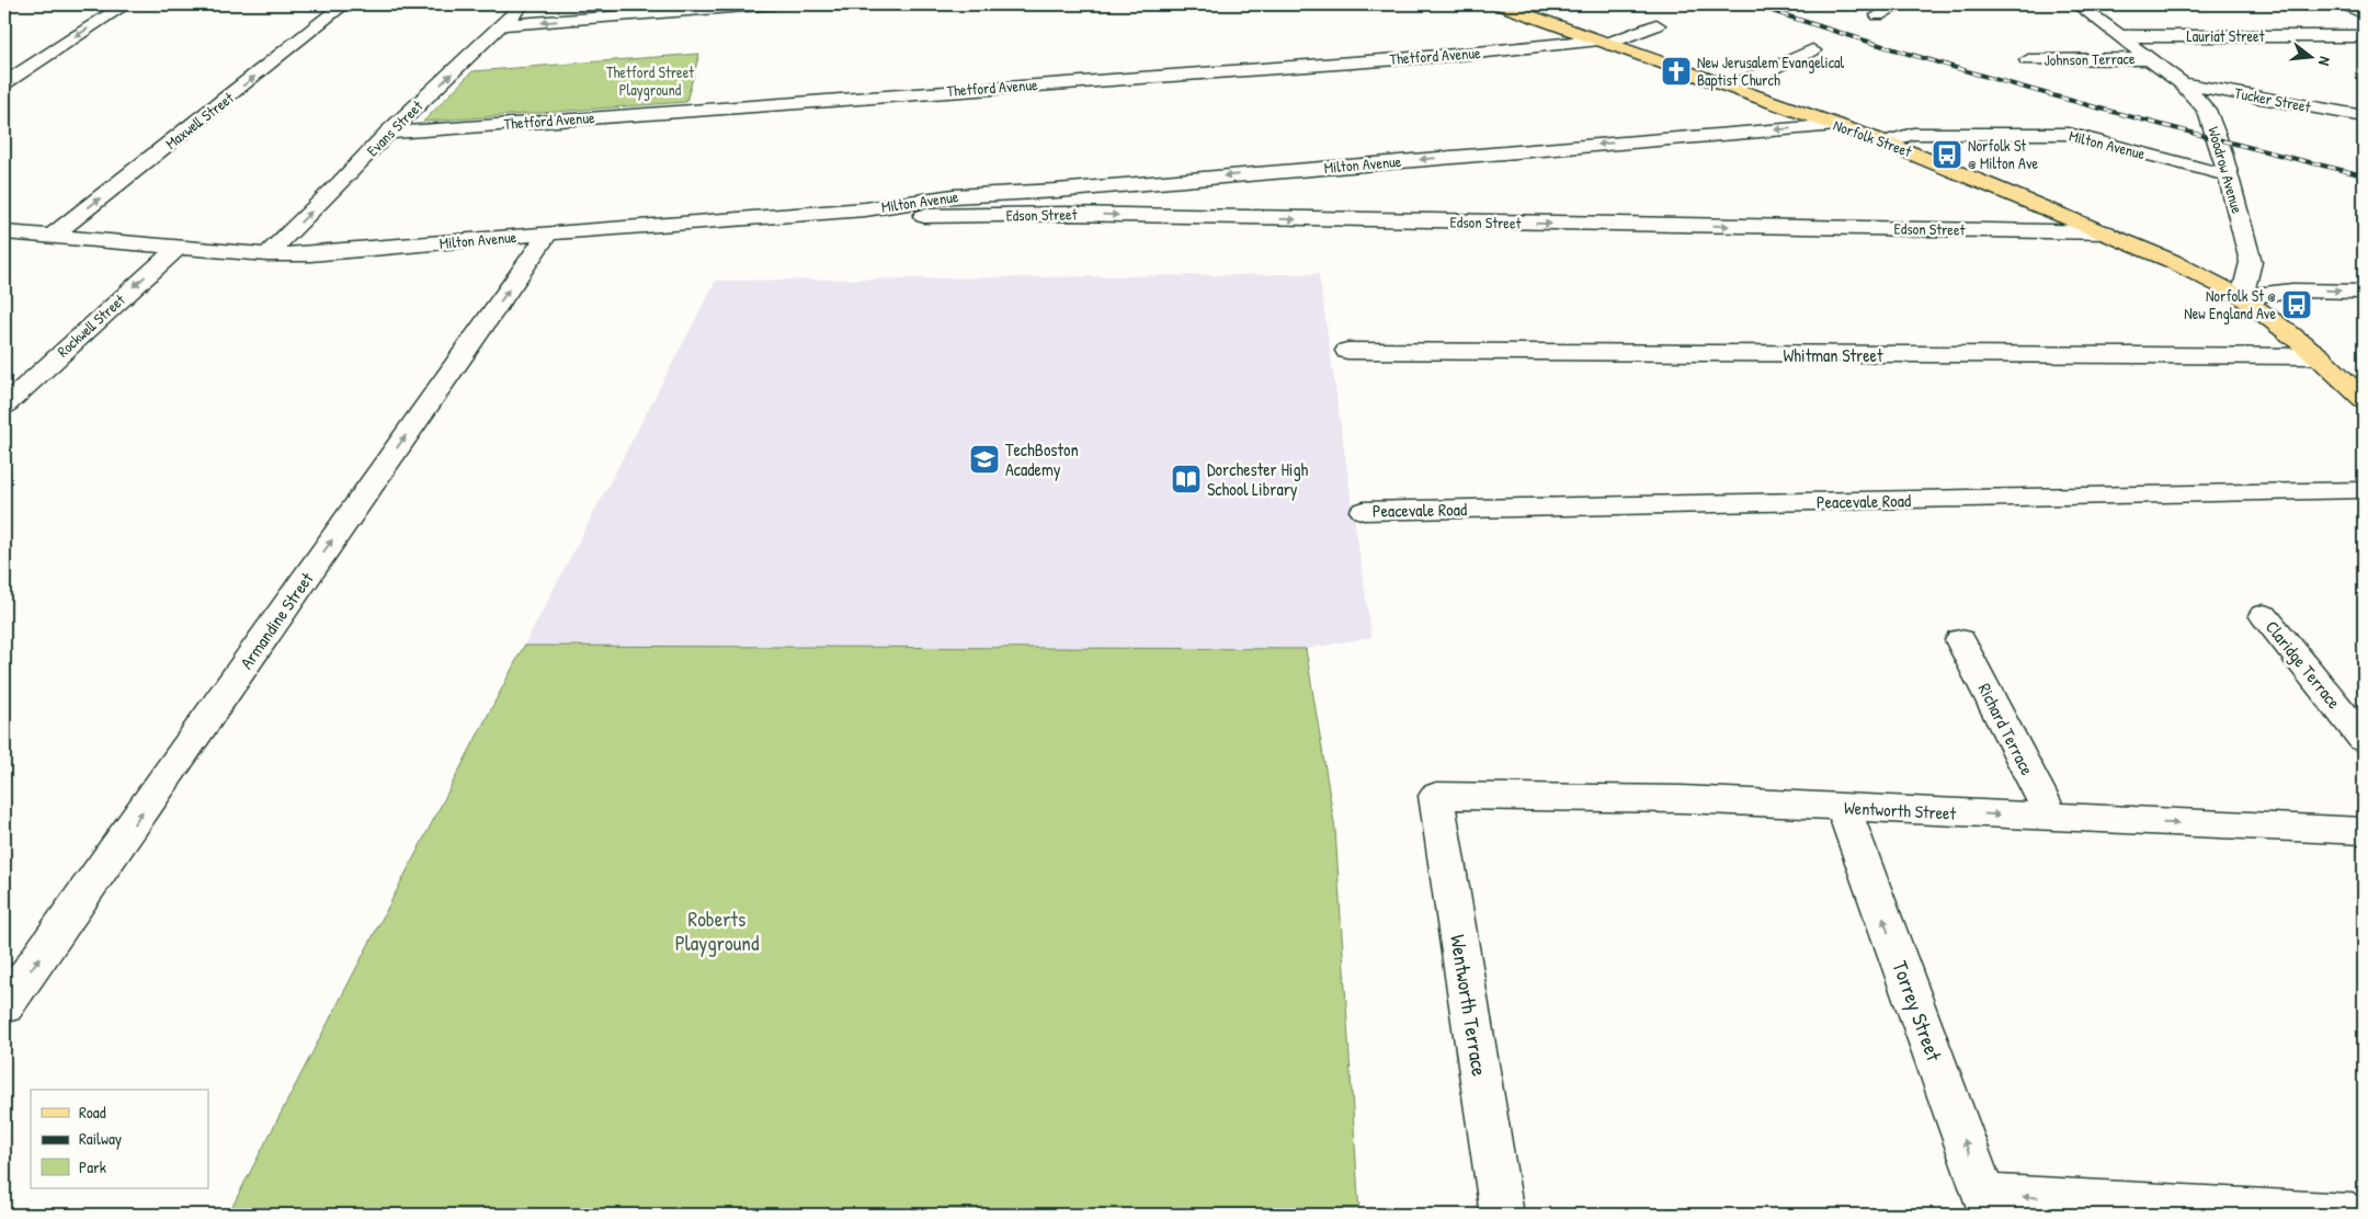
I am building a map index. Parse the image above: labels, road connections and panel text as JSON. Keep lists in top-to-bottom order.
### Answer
{
  "streets": {
    "main road": ["Norfolk Street"],
    "street": [
      "Lauriat Street",
      "Thetford Avenue",
      "Johnson Terrace",
      "Tucker Street",
      "Maxwell Street",
      "Evans Street",
      "Milton Avenue",
      "Woodrow Avenue",
      "Edson Street",
      "Rockwell Street",
      "Whitman Street",
      "Peacevale Road",
      "Armandine Street",
      "Claridge Terrace",
      "Richard Terrace",
      "Wentworth Street",
      "Wentworth Terrace",
      "Torrey Street"
    ]
  },
  "crossings": [
    ["Lauriat Street", "Woodrow Avenue"],
    ["Thetford Avenue", "Evans Street"],
    ["Thetford Avenue", "Norfolk Street"],
    ["Johnson Terrace", "Woodrow Avenue"],
    ["Tucker Street", "Woodrow Avenue"],
    ["Maxwell Street", "Milton Avenue"],
    ["Evans Street", "Milton Avenue"],
    ["Norfolk Street", "Milton Avenue"],
    ["Norfolk Street", "Woodrow Avenue"],
    ["Norfolk Street", "Edson Street"],
    ["Norfolk Street", "Whitman Street"],
    ["Milton Avenue", "Woodrow Avenue"],
    ["Milton Avenue", "Edson Street"],
    ["Milton Avenue", "Rockwell Street"],
    ["Milton Avenue", "Armandine Street"],
    ["Richard Terrace", "Wentworth Street"],
    ["Wentworth Street", "Wentworth Terrace"],
    ["Wentworth Street", "Torrey Street"]
  ],
  "one_way": [
    "Evans Street",
    "Milton Avenue",
    "Edson Street",
    "Rockwell Street",
    "Armandine Street",
    "Wentworth Street",
    "Torrey Street"
  ],
  "parks": ["Thetford Street Playground", "Roberts Playground"],
  "places": {
    "church": ["New Jerusalem Evangelical Baptist Church"],
    "bus stop": ["Norfolk St @ Milton Ave", "Norfolk St @ New England Ave"],
    "school or university": ["TechBoston Academy"],
    "library": ["Dorchester High School Library"]
  },
  "legend": ["Road", "Railway", "Park"],
  "north": "right"
}
